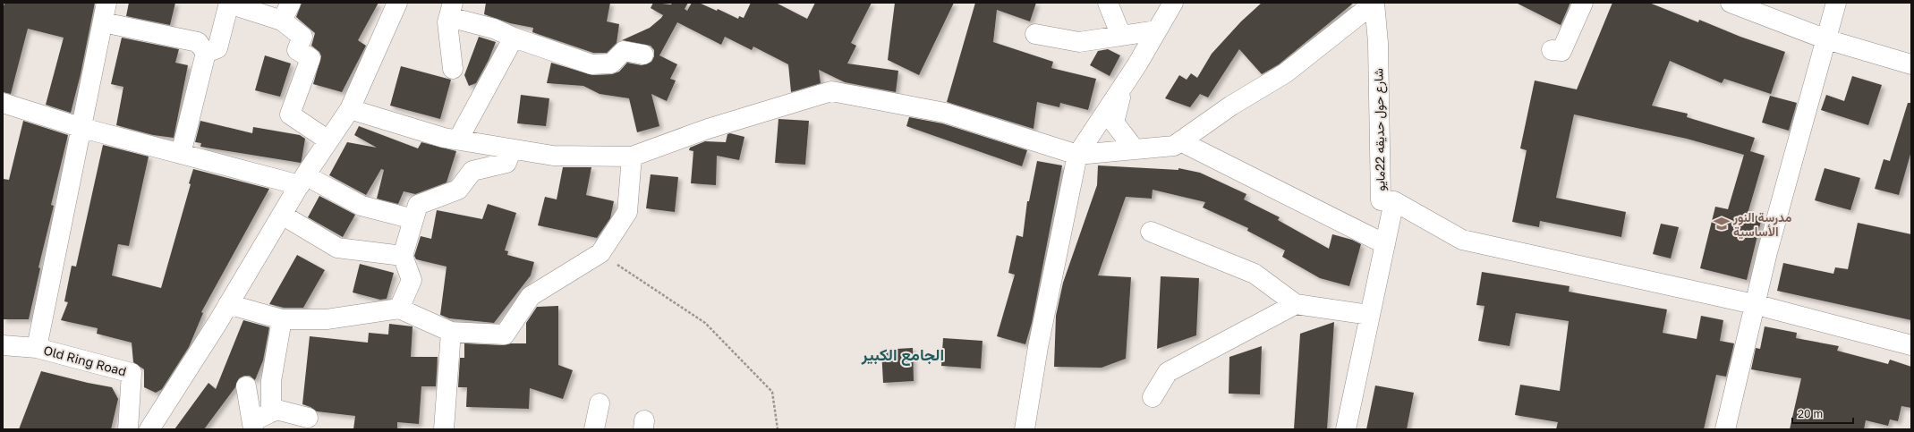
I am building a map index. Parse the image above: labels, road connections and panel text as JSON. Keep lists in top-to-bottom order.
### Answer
{
  "streets": {
    "street": ["شارع حول حديقه 22مايو", "Old Ring Road"]
  },
  "districts": ["الجامع الكبير"],
  "places": {
    "school or university": ["مدرسة النور الأساسية"]
  },
  "scale_bar": "20 m"
}
